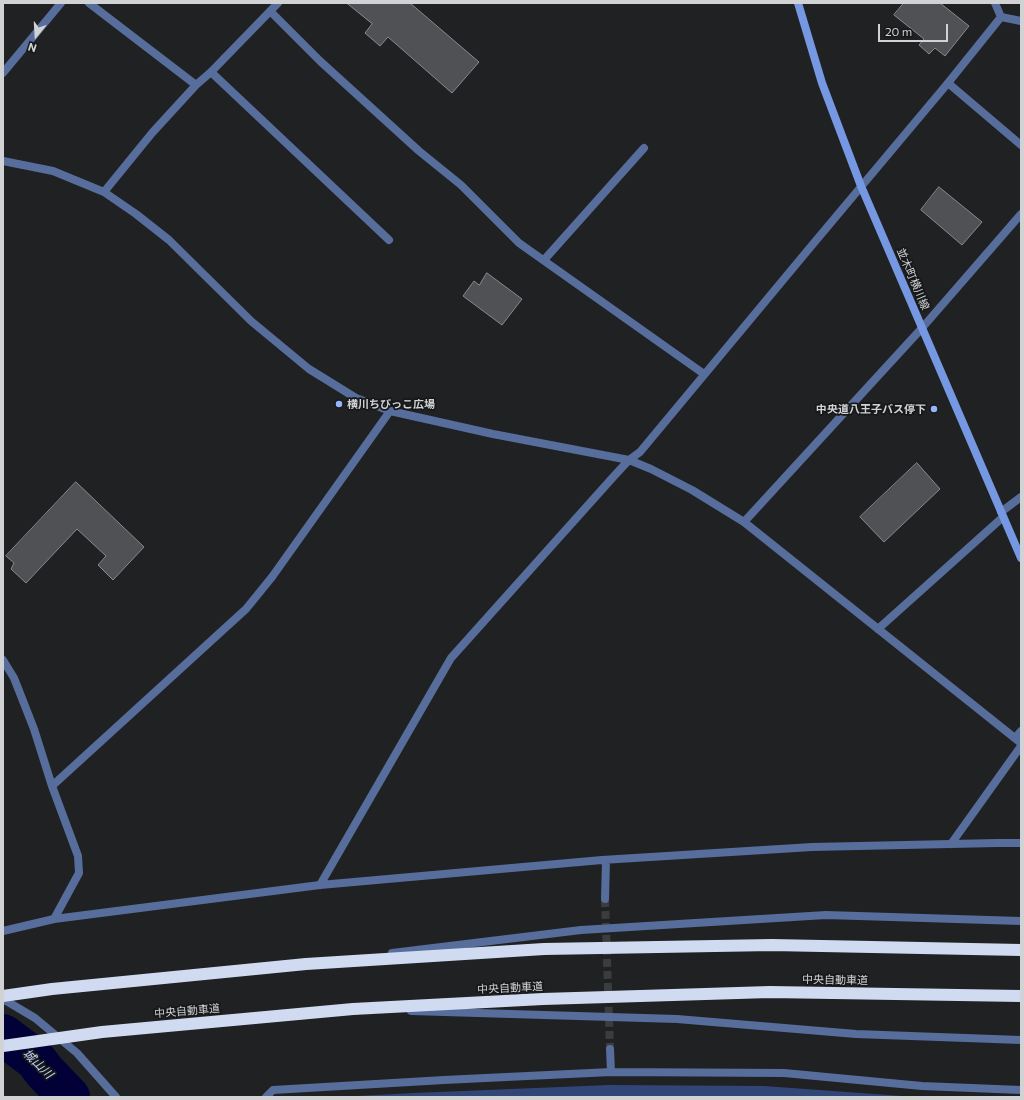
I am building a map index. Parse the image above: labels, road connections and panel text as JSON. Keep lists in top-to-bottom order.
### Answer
{
  "streets": {
    "highway": ["中央自動車道"],
    "street": ["並木町横川線"]
  },
  "water": ["城山川"],
  "places": ["横川ちびっこ広場", "中央道八王子バス停下"],
  "scale_bar": "20 m",
  "north": "bottom"
}
